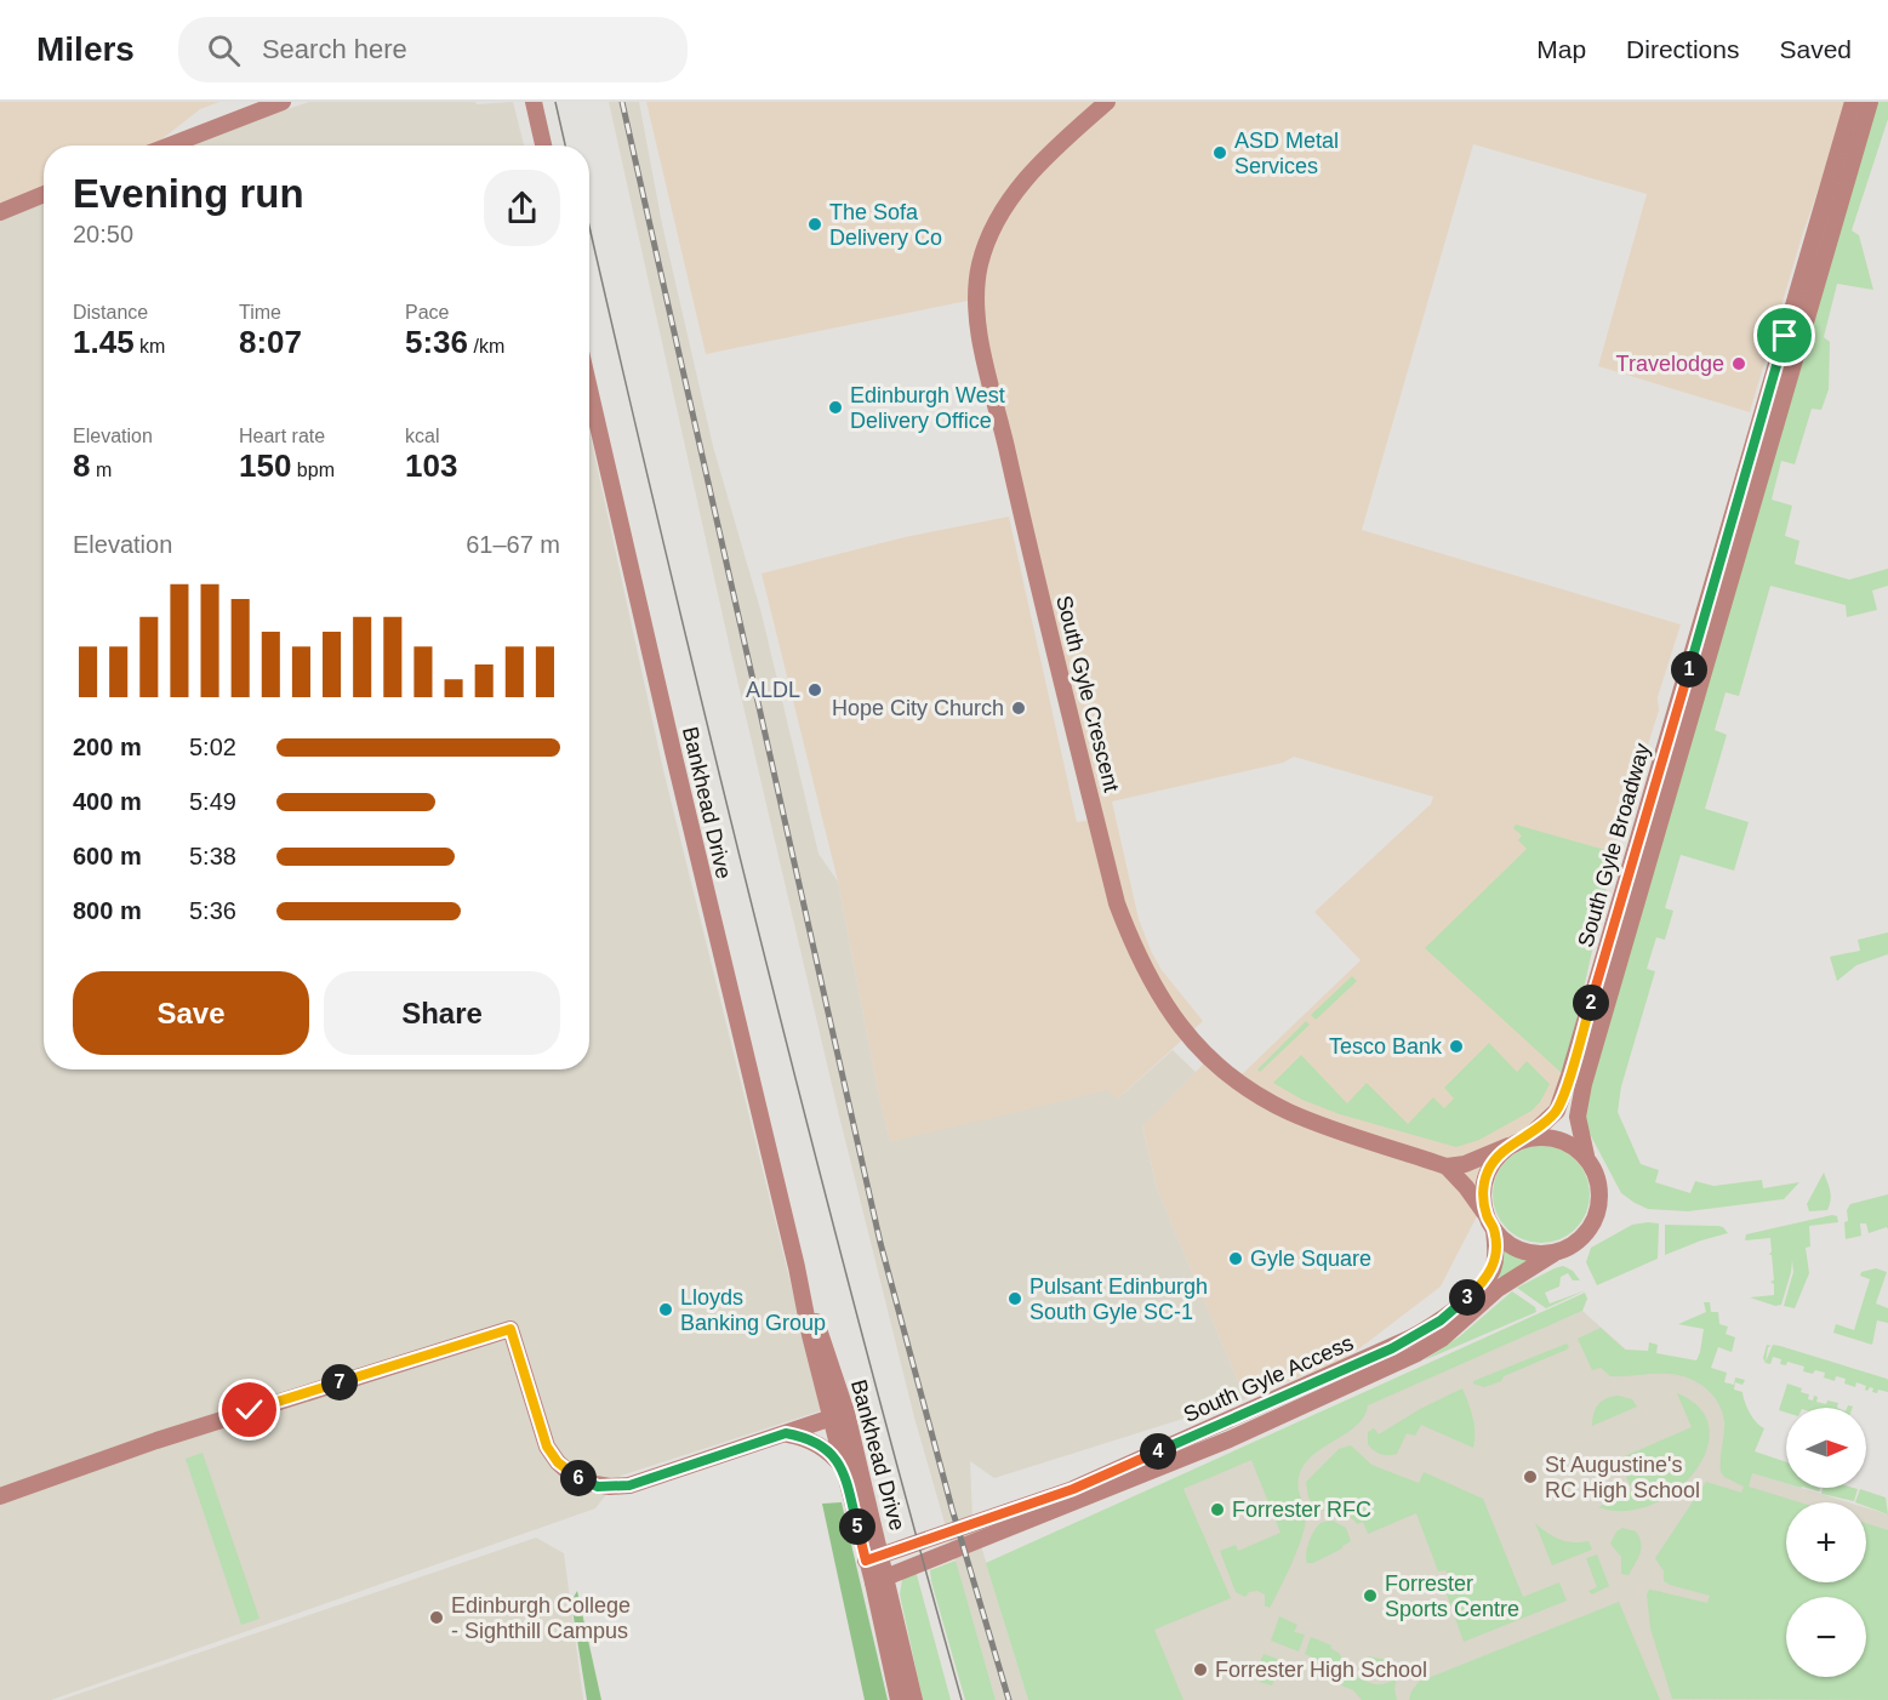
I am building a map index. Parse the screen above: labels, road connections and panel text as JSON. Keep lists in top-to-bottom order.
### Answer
{
  "streets": {
    "street": [
      "South Gyle Crescent",
      "Bankhead Drive",
      "South Gyle Broadway",
      "South Gyle Access"
    ]
  },
  "crossings": [
    ["Bankhead Drive", "South Gyle Access"],
    ["South Gyle Broadway", "South Gyle Access"]
  ],
  "places": [
    "ASD Metal Services",
    "The Sofa Delivery Co",
    "Travelodge",
    "Edinburgh West Delivery Office",
    "ALDL",
    "Hope City Church",
    "Tesco Bank",
    "Gyle Square",
    "Pulsant Edinburgh South Gyle SC-1",
    "Lloyds Banking Group",
    "St Augustine's RC High School",
    "Forrester RFC",
    "Forrester Sports Centre",
    "Edinburgh College - Sighthill Campus",
    "Forrester High School"
  ],
  "north": "right",
  "page": {
    "header": "Milers",
    "search": "Search here",
    "nav": ["Map", "Directions", "Saved"],
    "heading": ["Evening run", "20:50"],
    "stats": [
      ["Distance", "1.45 km"],
      ["Time", "8:07"],
      ["Pace", "5:36 /km"],
      ["Elevation", "8 m"],
      ["Heart rate", "150 bpm"],
      ["kcal", "103"]
    ],
    "chart": ["Elevation", "61–67 m"],
    "pins": [
      "1",
      "2",
      "3",
      "7",
      "4",
      "6",
      "5"
    ],
    "list": [
      {
        "name": "200 m",
        "note": "5:02"
      },
      {
        "name": "400 m",
        "note": "5:49"
      },
      {
        "name": "600 m",
        "note": "5:38"
      },
      {
        "name": "800 m",
        "note": "5:36"
      }
    ],
    "buttons": ["Save", "Share"],
    "map_buttons": ["+", "−"]
  }
}
